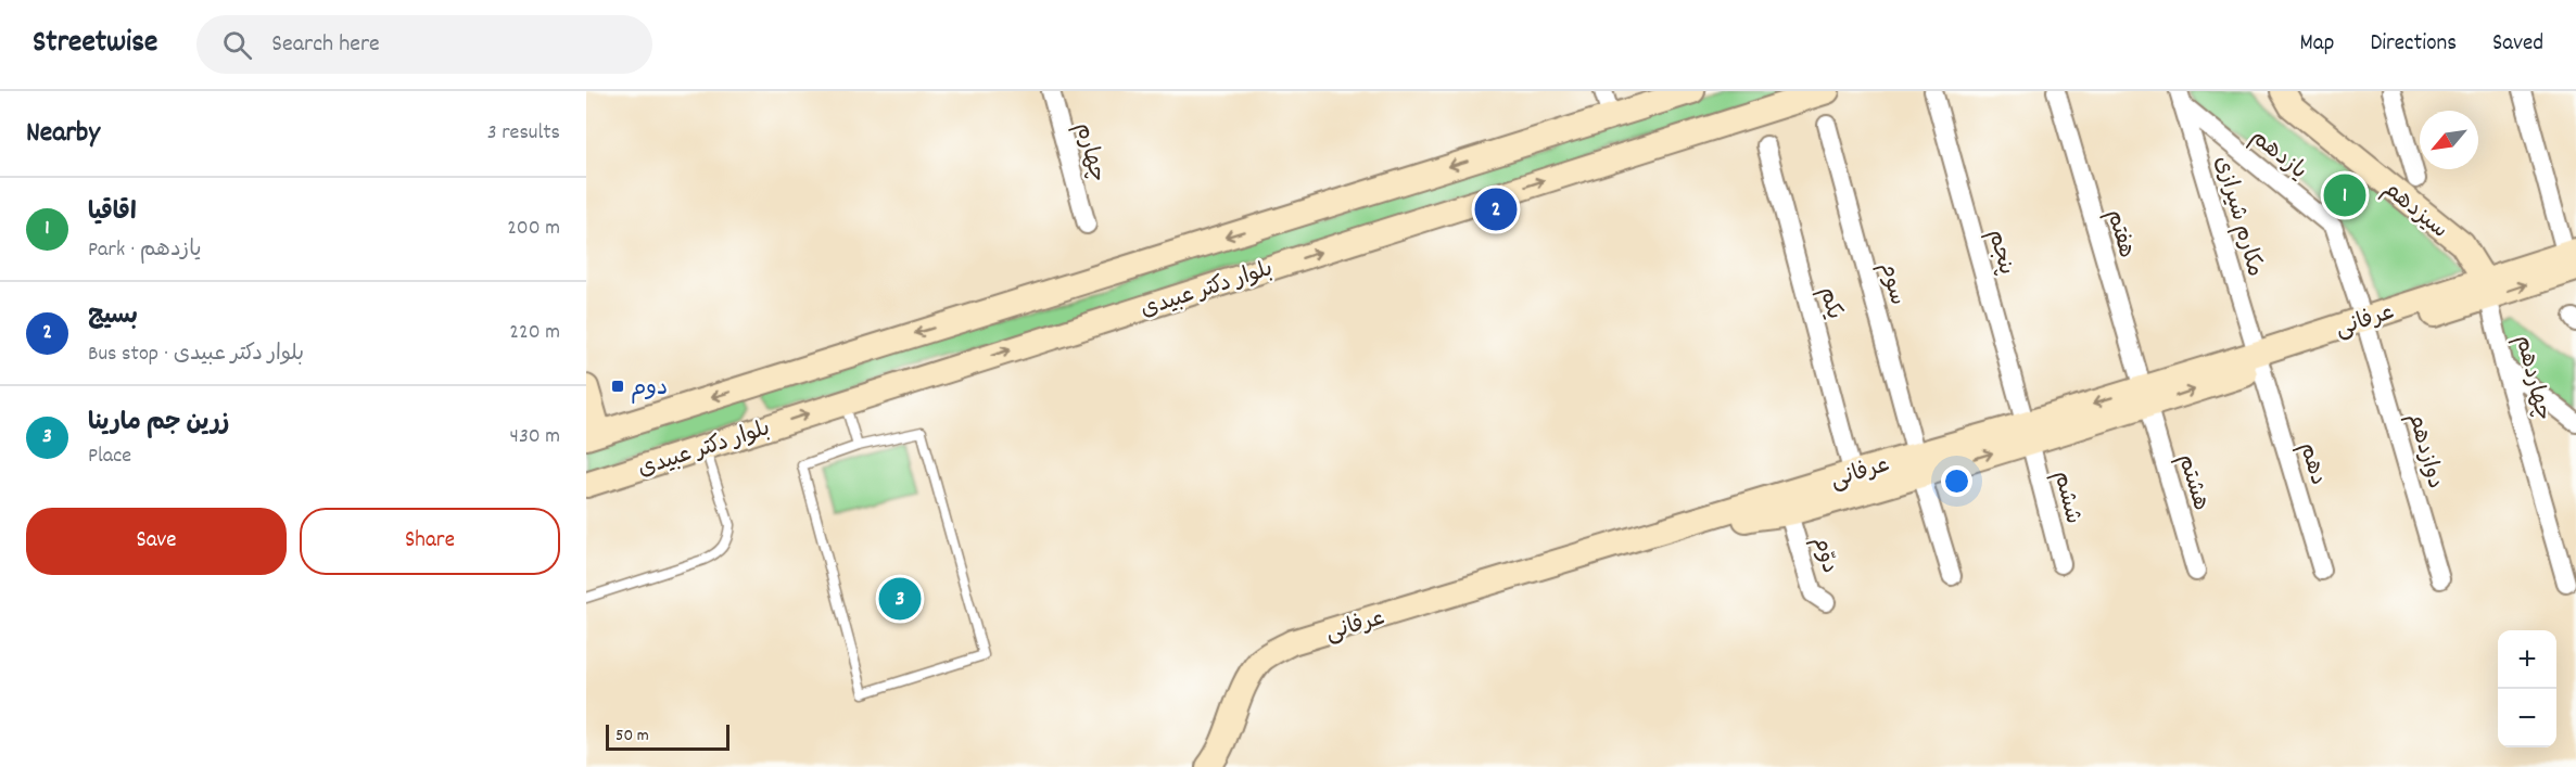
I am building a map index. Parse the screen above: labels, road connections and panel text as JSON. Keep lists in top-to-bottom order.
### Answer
{
  "streets": {
    "street": [
      "چهارم",
      "یازدهم",
      "سیزدهم",
      "مکارم شیرازی",
      "هفتم",
      "پنجم",
      "سوم",
      "بلوار دکتر عبیدی",
      "یکم",
      "عرفانی",
      "چهاردهم",
      "دوازدهم",
      "دهم",
      "هشتم",
      "ششم",
      "دوّم"
    ]
  },
  "crossings": [
    ["یازدهم", "مکارم شیرازی"],
    ["یازدهم", "عرفانی"],
    ["یازدهم", "دوازدهم"],
    ["سیزدهم", "عرفانی"],
    ["سیزدهم", "چهاردهم"],
    ["مکارم شیرازی", "عرفانی"],
    ["مکارم شیرازی", "دهم"],
    ["هفتم", "عرفانی"],
    ["هفتم", "هشتم"],
    ["پنجم", "عرفانی"],
    ["پنجم", "ششم"],
    ["سوم", "عرفانی"],
    ["یکم", "عرفانی"],
    ["عرفانی", "چهاردهم"],
    ["عرفانی", "دوازدهم"],
    ["عرفانی", "دهم"],
    ["عرفانی", "هشتم"],
    ["عرفانی", "ششم"],
    ["عرفانی", "دوّم"]
  ],
  "places": {
    "transit": ["دوم"]
  },
  "scale_bar": "50 m",
  "north": "bottom left",
  "page": {
    "header": "Streetwise",
    "search": "Search here",
    "nav": ["Map", "Directions", "Saved"],
    "heading": ["Nearby", "3 results"],
    "pins": ["1", "2", "3"],
    "list": [
      {
        "mark": "1",
        "name": "اقاقیا",
        "note": "Park · یازدهم",
        "value": "200 m"
      },
      {
        "mark": "2",
        "name": "بسیج",
        "note": "Bus stop · بلوار دکتر عبیدی",
        "value": "220 m"
      },
      {
        "mark": "3",
        "name": "زرین جم مارینا",
        "note": "Place",
        "value": "430 m"
      }
    ],
    "buttons": ["Save", "Share"],
    "map_buttons": ["+", "−"],
    "scale": "50 m"
  }
}
